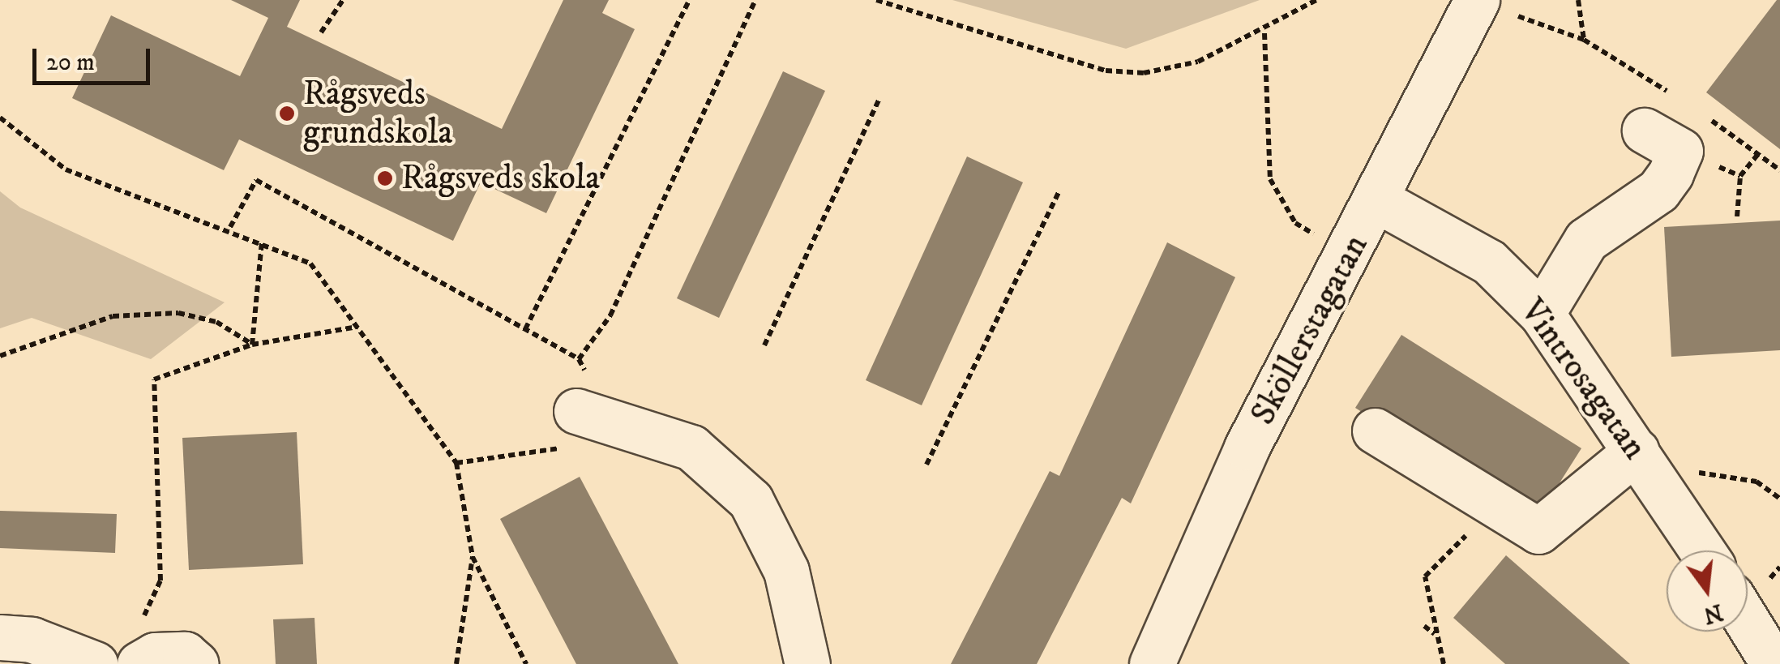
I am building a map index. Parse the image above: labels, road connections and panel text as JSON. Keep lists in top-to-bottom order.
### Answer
{
  "streets": {
    "street": ["Sköllerstagatan", "Vintrosagatan"]
  },
  "crossings": [
    ["Sköllerstagatan", "Vintrosagatan"]
  ],
  "places": ["Rågsveds grundskola", "Rågsveds skola"],
  "scale_bar": "20 m",
  "north": "bottom"
}
